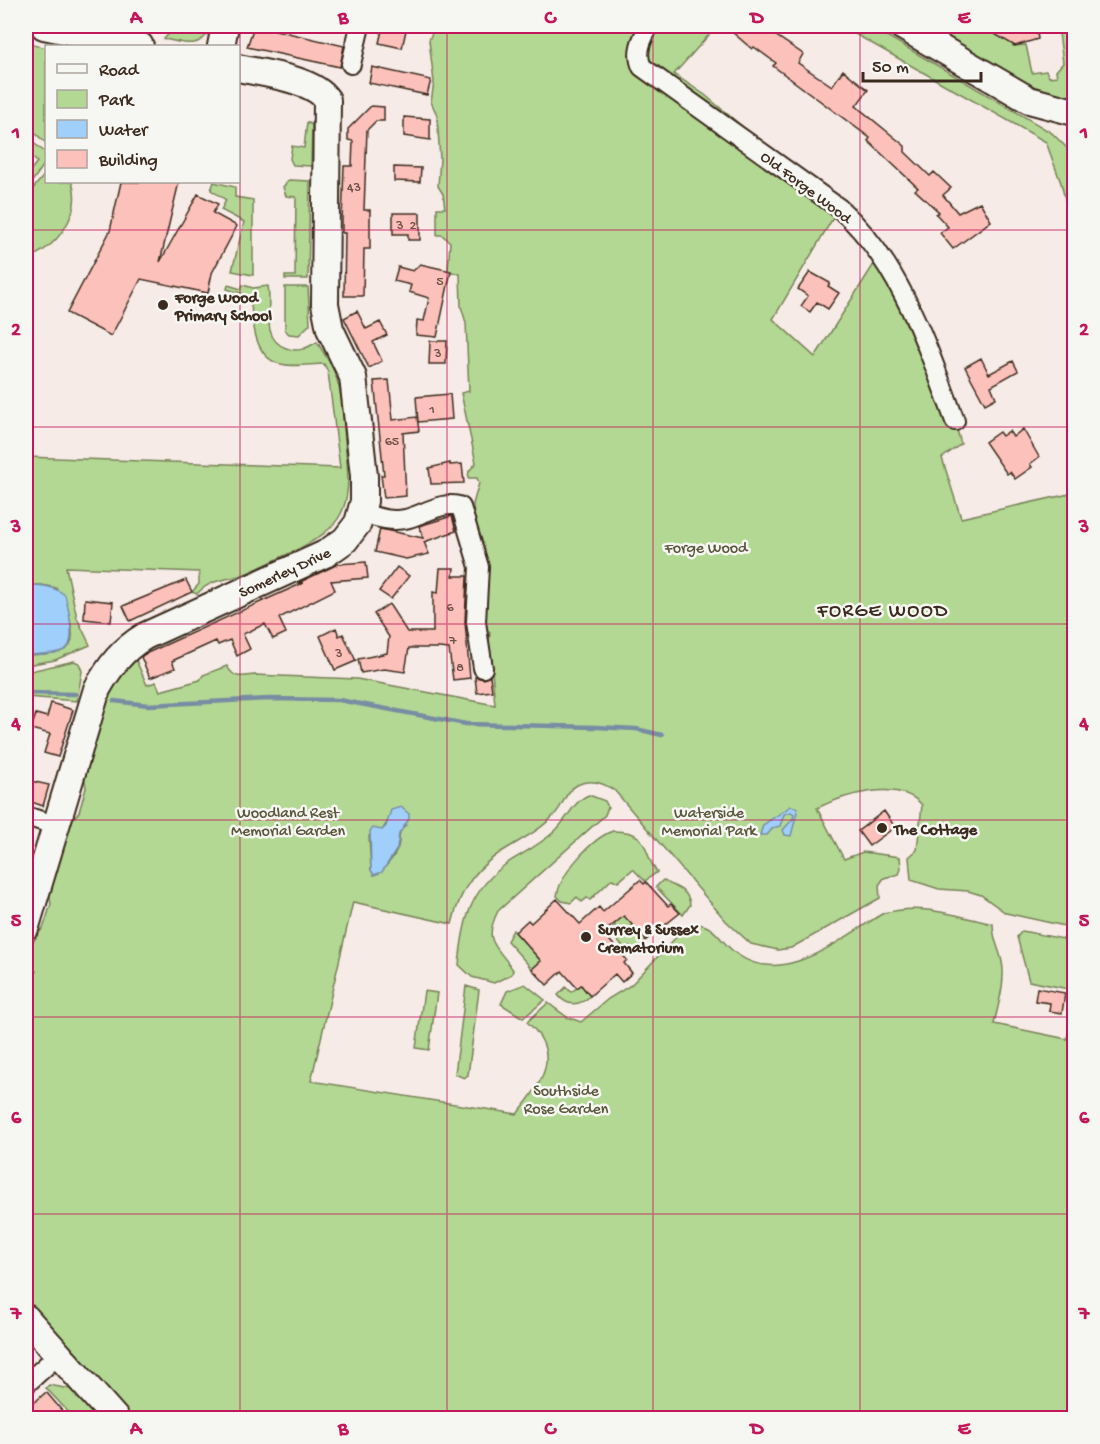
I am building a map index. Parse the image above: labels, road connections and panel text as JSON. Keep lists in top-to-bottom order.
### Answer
{
  "streets": {
    "street": ["Old Forge Wood", "Somerley Drive"]
  },
  "districts": ["FORGE WOOD"],
  "parks": [
    "Forge Wood",
    "Woodland Rest Memorial Garden",
    "Waterside Memorial Park",
    "Southside Rose Garden"
  ],
  "places": ["Forge Wood Primary School", "The Cottage", "Surrey & Sussex Crematorium"],
  "house_numbers": [
    "43",
    "3",
    "2",
    "5",
    "3",
    "1",
    "65",
    "6",
    "7",
    "3",
    "8"
  ],
  "legend": [
    "Road",
    "Park",
    "Water",
    "Building"
  ],
  "scale_bar": "50 m",
  "grid": {
    "columns": [
      "A",
      "B",
      "C",
      "D",
      "E"
    ],
    "rows": [
      "1",
      "2",
      "3",
      "4",
      "5",
      "6",
      "7"
    ]
  }
}
